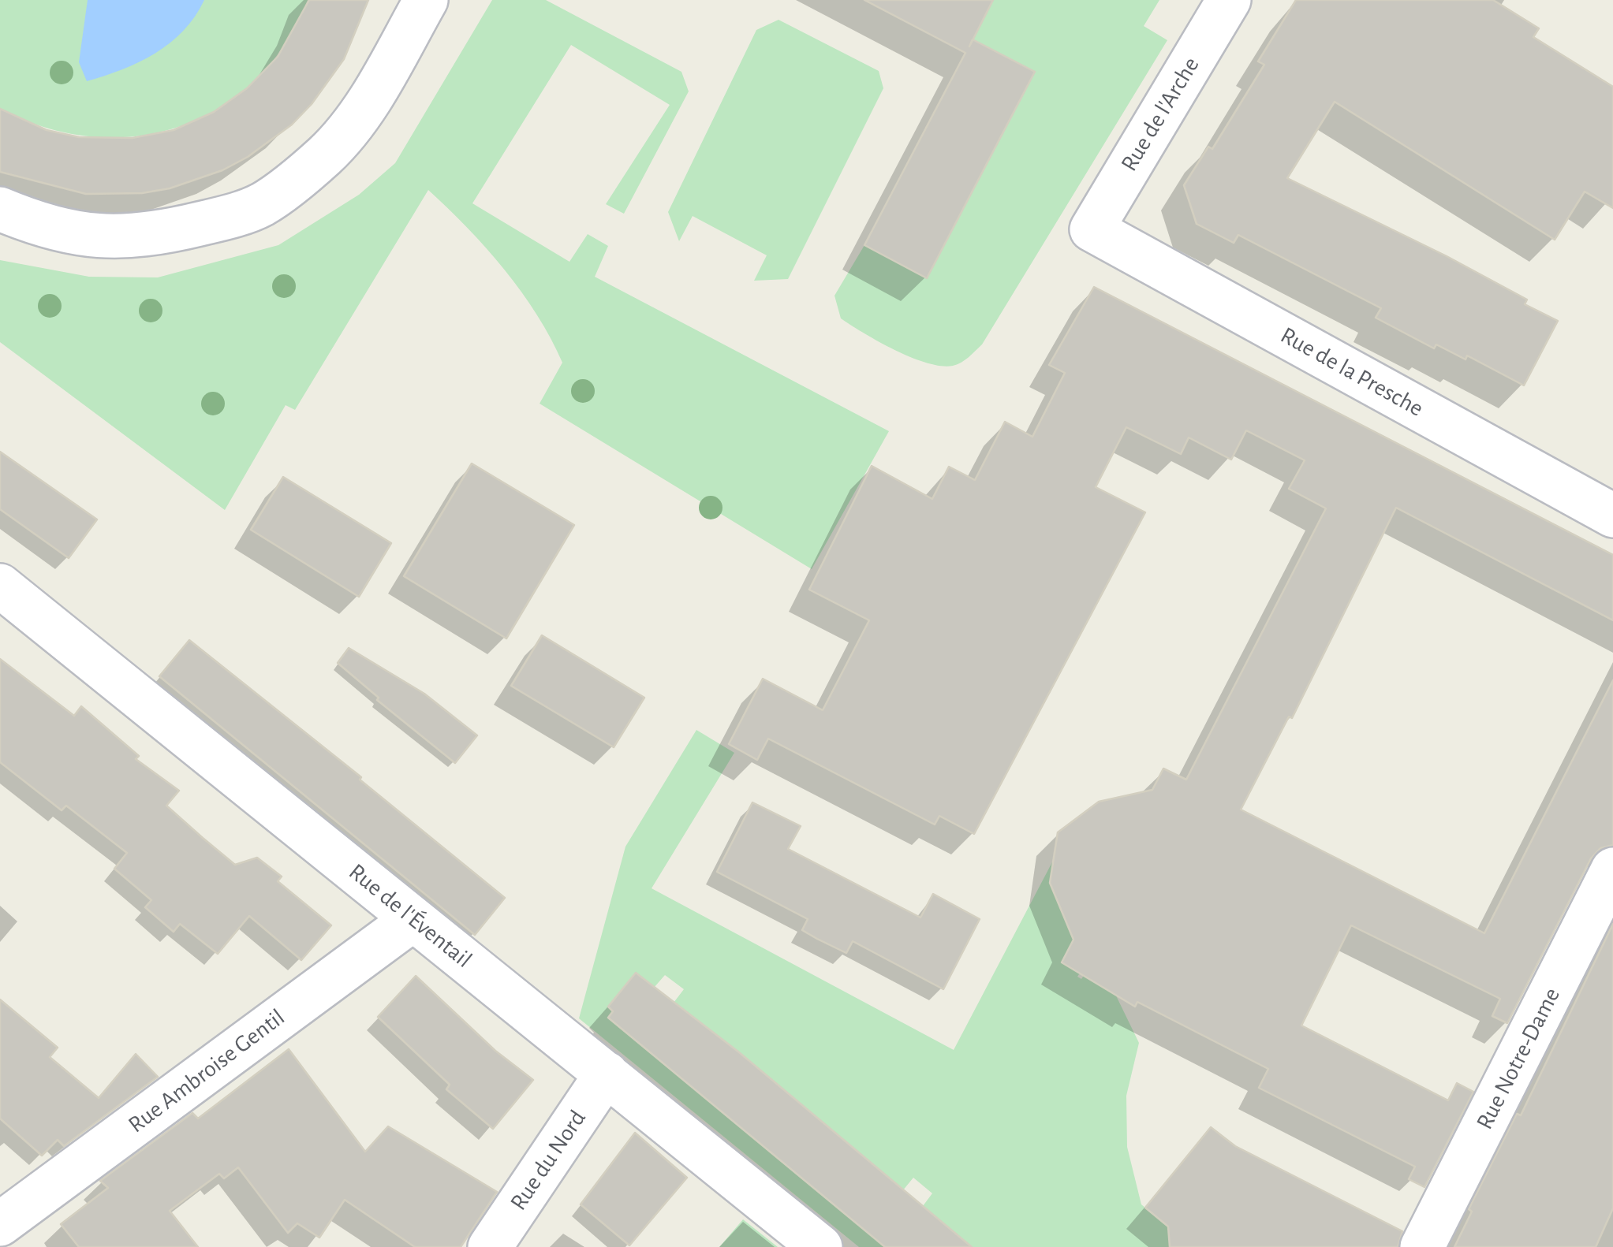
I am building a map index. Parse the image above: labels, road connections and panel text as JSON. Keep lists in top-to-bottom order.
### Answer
{
  "streets": {
    "street": [
      "Rue de l'Arche",
      "Rue de la Presche",
      "Rue de l'Éventail",
      "Rue Notre-Dame",
      "Rue Ambroise Gentil",
      "Rue du Nord"
    ]
  },
  "crossings": [
    ["Rue de l'Arche", "Rue de la Presche"],
    ["Rue de l'Éventail", "Rue Ambroise Gentil"],
    ["Rue de l'Éventail", "Rue du Nord"]
  ]
}
